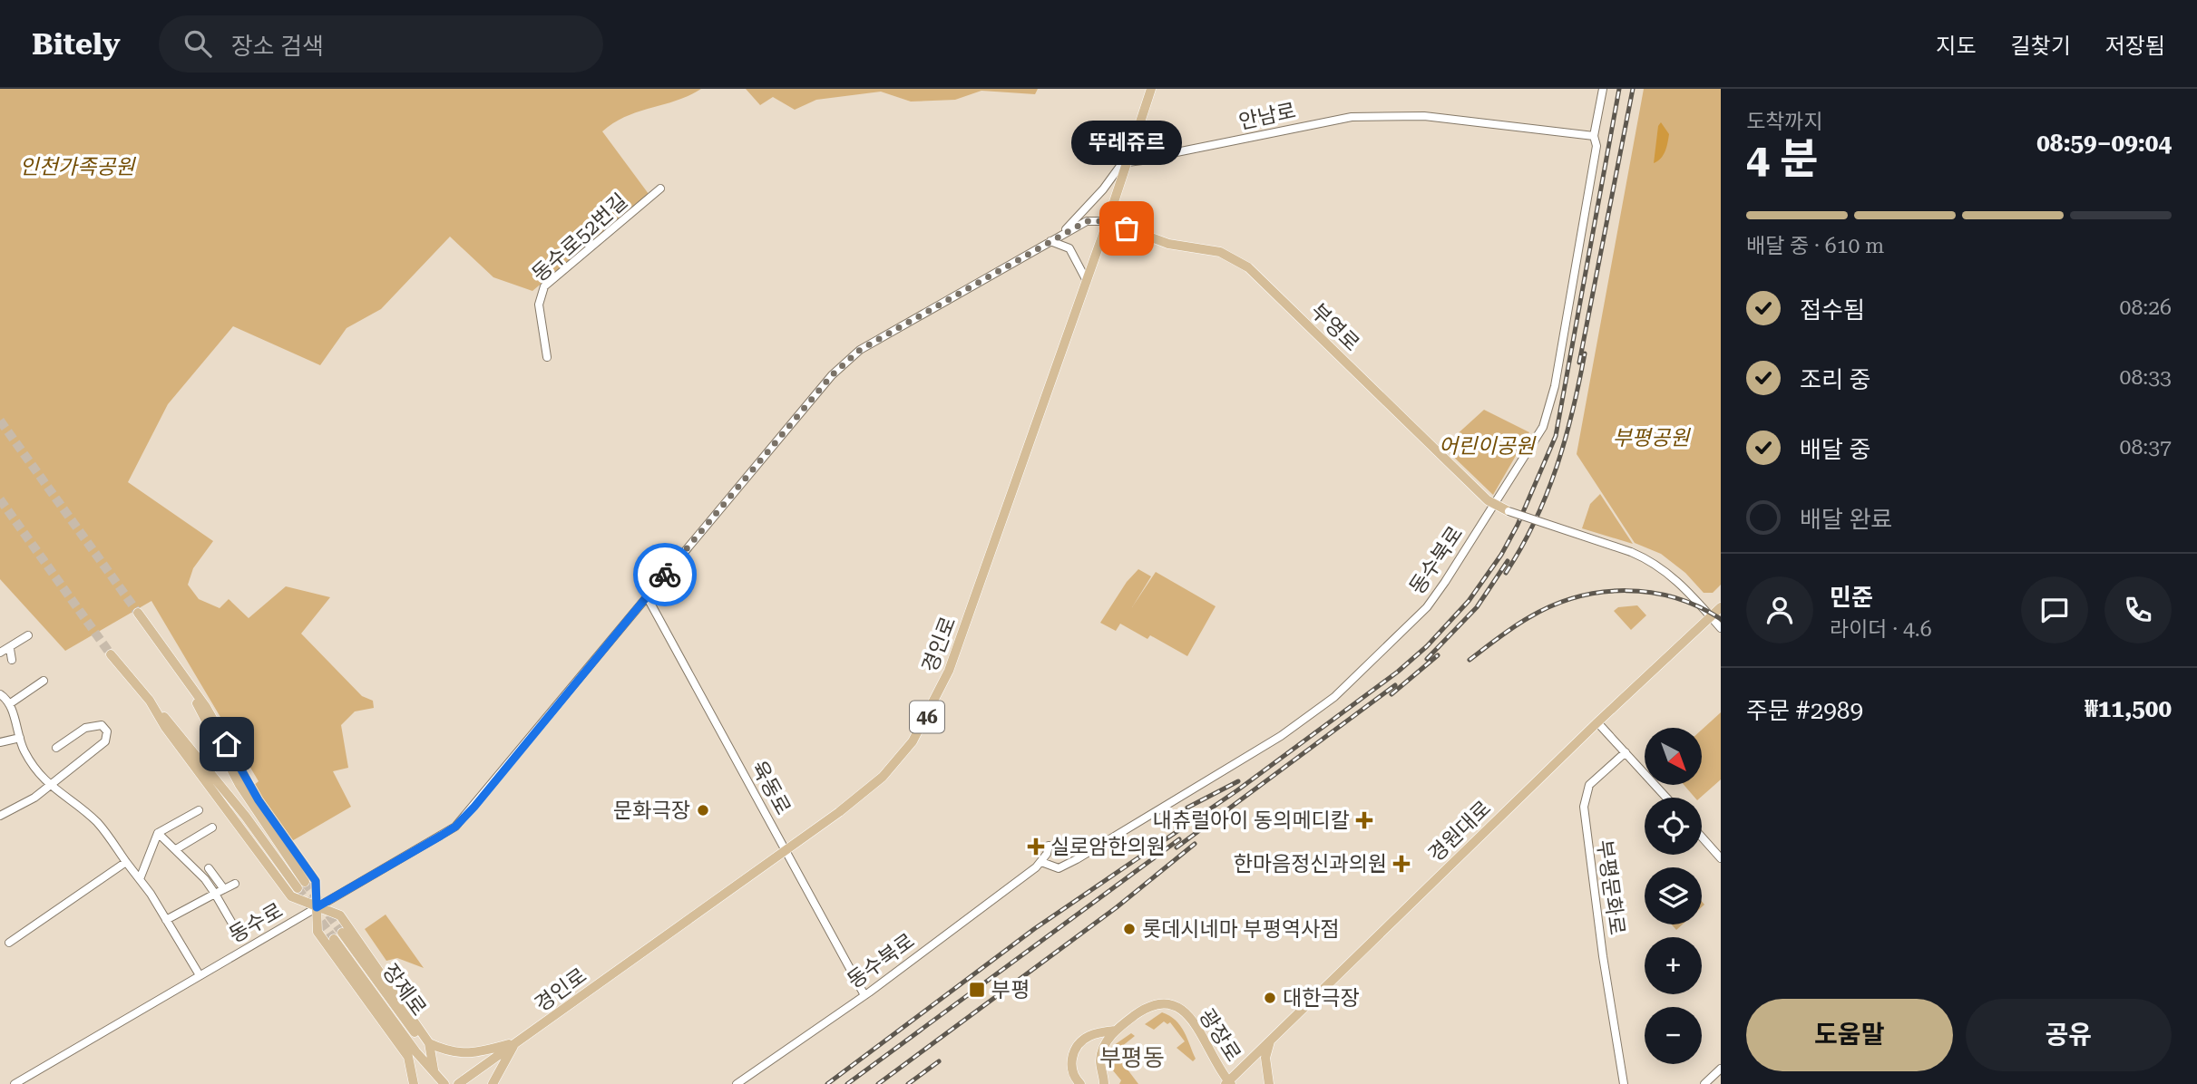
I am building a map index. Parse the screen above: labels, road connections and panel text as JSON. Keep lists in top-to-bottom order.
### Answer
{
  "streets": {
    "main road": [
      "부영로",
      "경인로",
      "46",
      "경원대로",
      "장제로",
      "광장로"
    ],
    "street": [
      "안남로",
      "동수로52번길",
      "동수북로",
      "육동로",
      "부평문화로",
      "동수로"
    ]
  },
  "crossings": [
    ["안남로", "동수북로"],
    ["안남로", "경인로"],
    ["부영로", "동수북로"],
    ["부영로", "경인로"],
    ["부영로", "동수로"],
    ["동수북로", "육동로"],
    ["경인로", "육동로"],
    ["경인로", "동수로"],
    ["육동로", "동수로"],
    ["경원대로", "광장로"]
  ],
  "districts": ["부평동"],
  "parks": ["인천가족공원", "부평공원", "어린이공원"],
  "places": {
    "other": [
      "뚜레쥬르",
      "문화극장",
      "롯데시네마 부평역사점",
      "대한극장"
    ],
    "health": ["내츄럴아이 동의메디칼", "실로암한의원", "한마음정신과의원"],
    "transit": ["부평"]
  },
  "north": "bottom right",
  "page": {
    "header": "Bitely",
    "search": "장소 검색",
    "nav": ["지도", "길찾기", "저장됨"],
    "heading": ["4 분", "도착까지", "08:59–09:04"],
    "panel": [
      "민준",
      "라이더 · 4.6",
      "주문 #2989",
      "₩11,500"
    ],
    "bubble": "뚜레쥬르",
    "bar": "배달 중 · 610 m",
    "list": [
      ["접수됨", "08:26"],
      ["조리 중", "08:33"],
      ["배달 중", "08:37"],
      "배달 완료"
    ],
    "map_buttons": ["+", "−"],
    "buttons": ["도움말", "공유"]
  }
}
